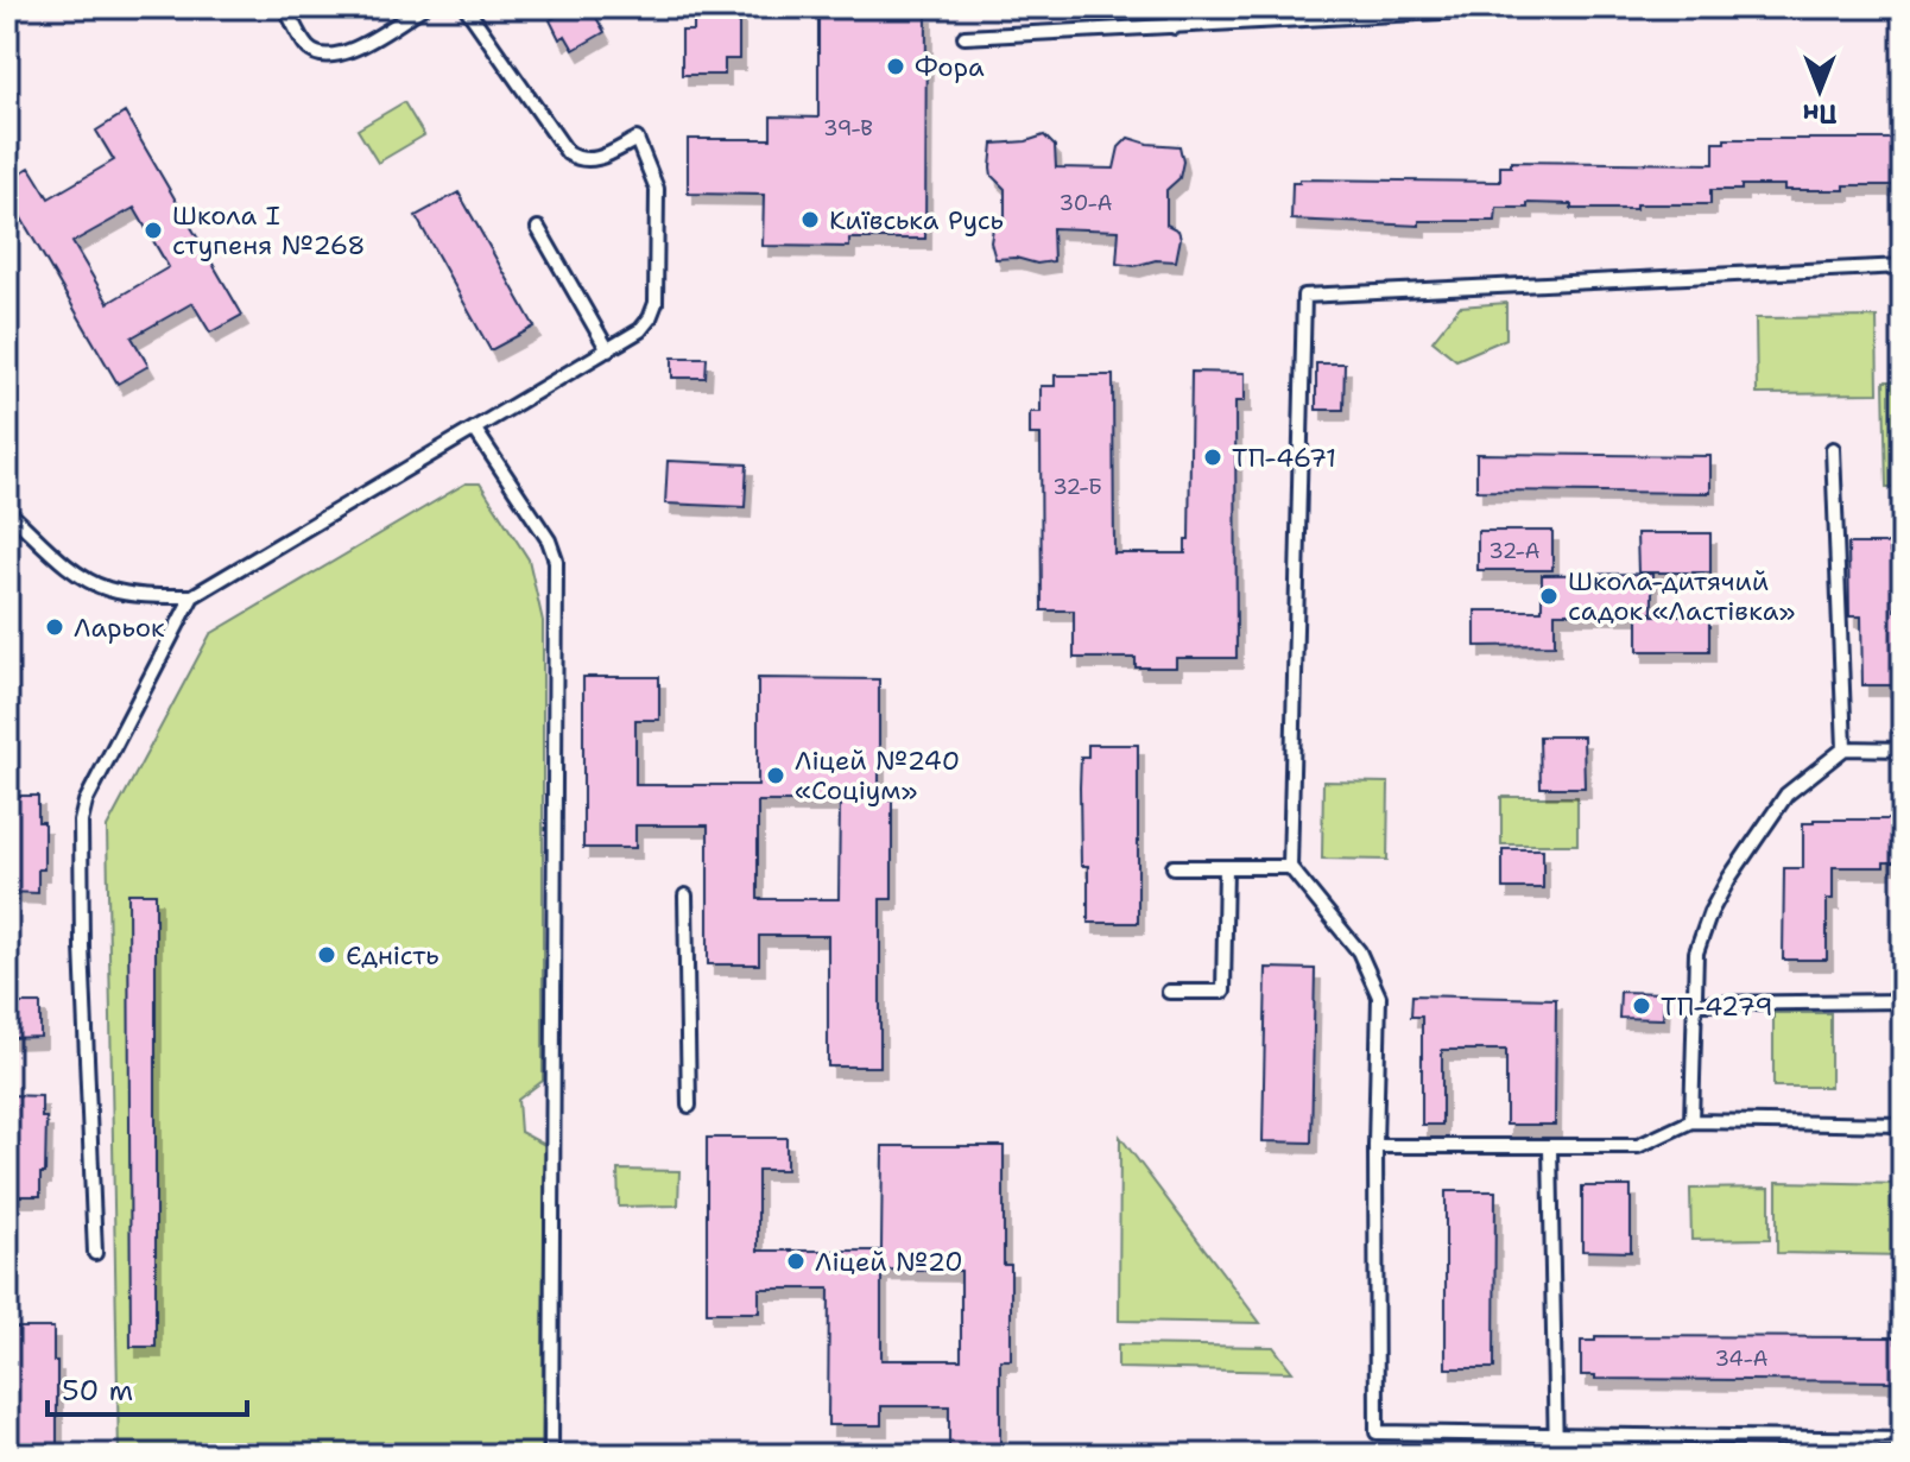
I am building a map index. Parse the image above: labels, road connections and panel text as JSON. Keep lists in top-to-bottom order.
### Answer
{
  "places": [
    "Фора",
    "Київська Русь",
    "Школа І ступеня №268",
    "ТП-4671",
    "Школа-дитячий садок «Ластівка»",
    "Ларьок",
    "Ліцей №240 «Соціум»",
    "Єдність",
    "ТП-4279",
    "Ліцей №20"
  ],
  "house_numbers": [
    "39-В",
    "30-А",
    "32-Б",
    "32-А",
    "34-А"
  ],
  "scale_bar": "50 m",
  "north": "bottom"
}
